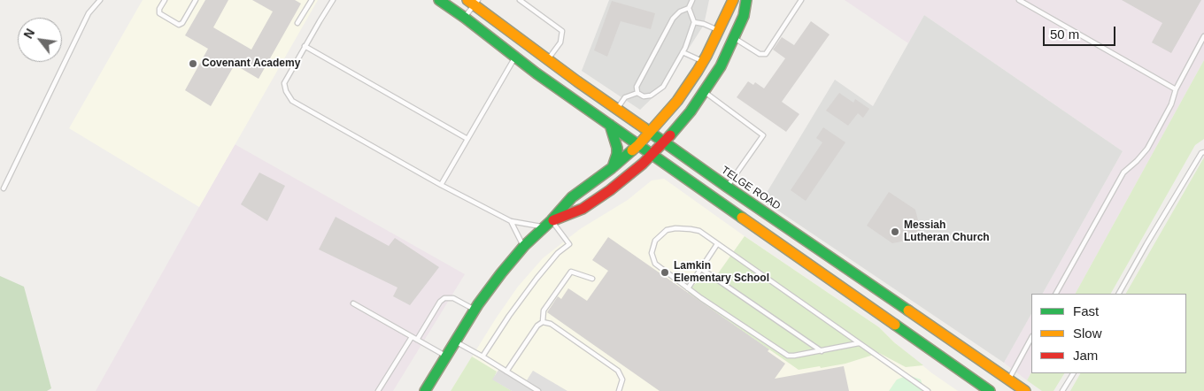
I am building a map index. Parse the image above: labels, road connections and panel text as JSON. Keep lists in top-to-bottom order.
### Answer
{
  "streets": {
    "main road": ["TELGE ROAD"]
  },
  "places": ["Covenant Academy", "Messiah Lutheran Church", "Lamkin Elementary School"],
  "legend": ["Fast", "Slow", "Jam"],
  "scale_bar": "50 m",
  "north": "top left"
}
